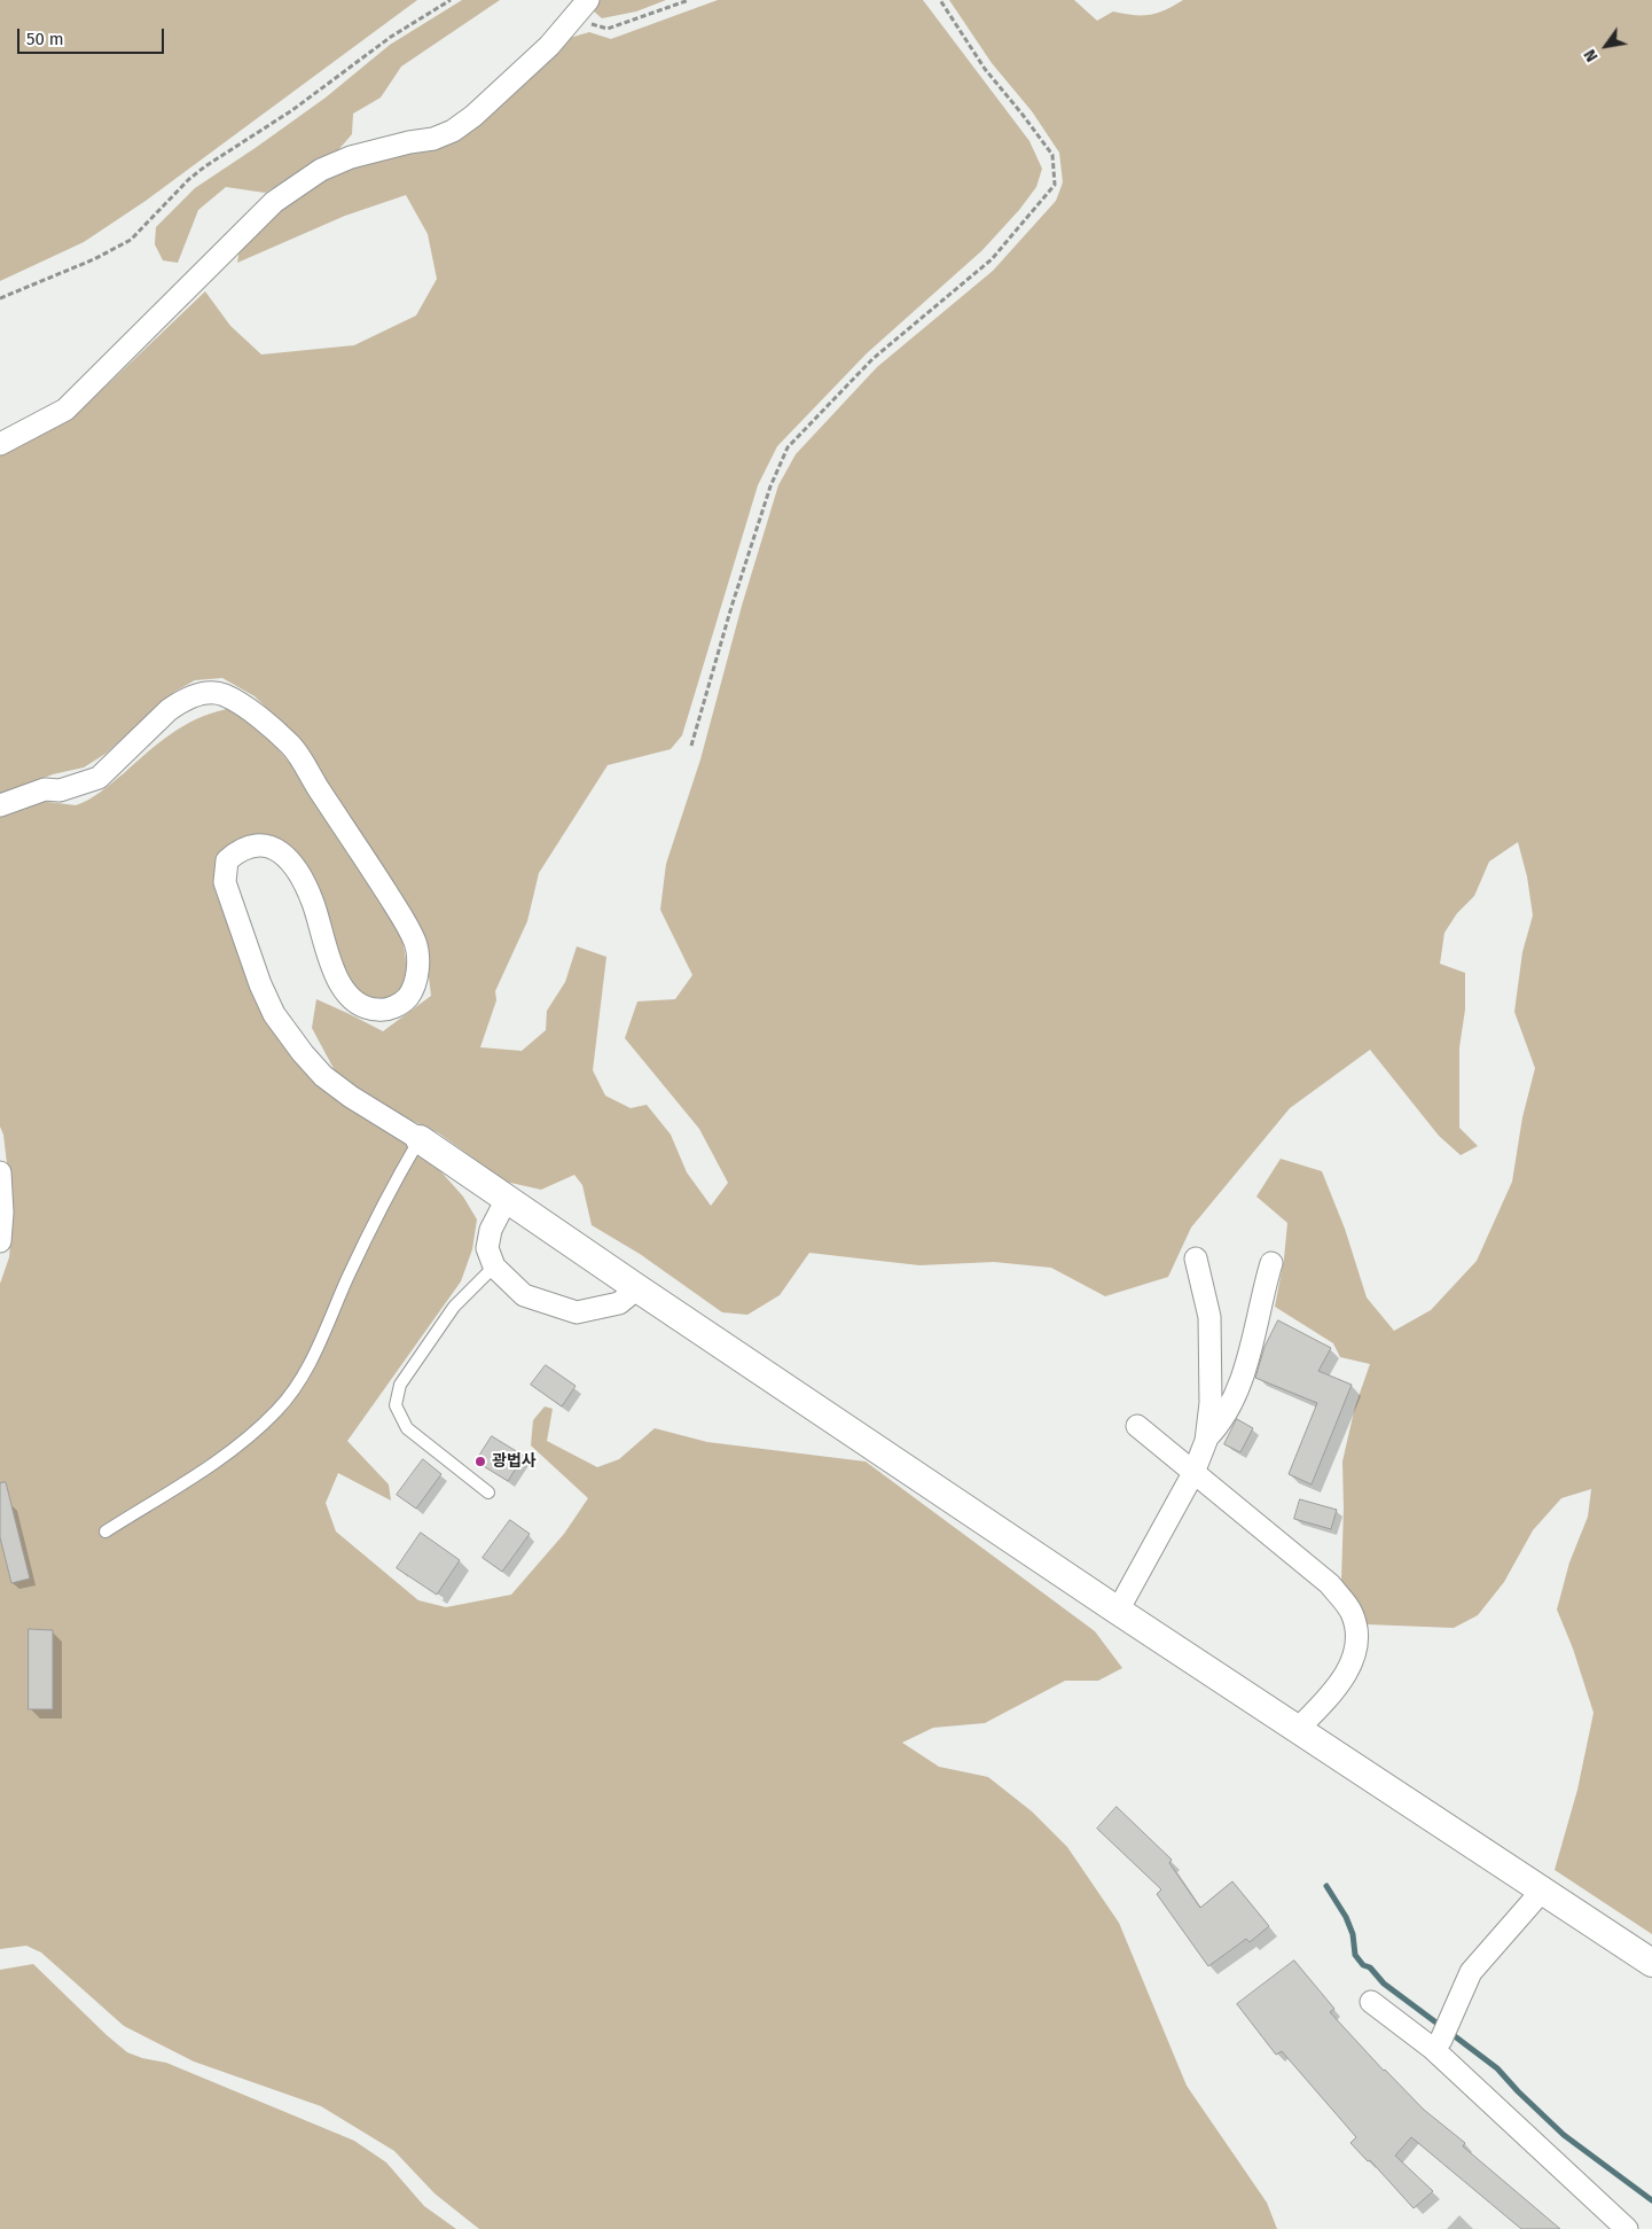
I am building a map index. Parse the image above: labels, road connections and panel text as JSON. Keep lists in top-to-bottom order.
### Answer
{
  "places": ["광법사"],
  "scale_bar": "50 m",
  "north": "bottom left"
}
